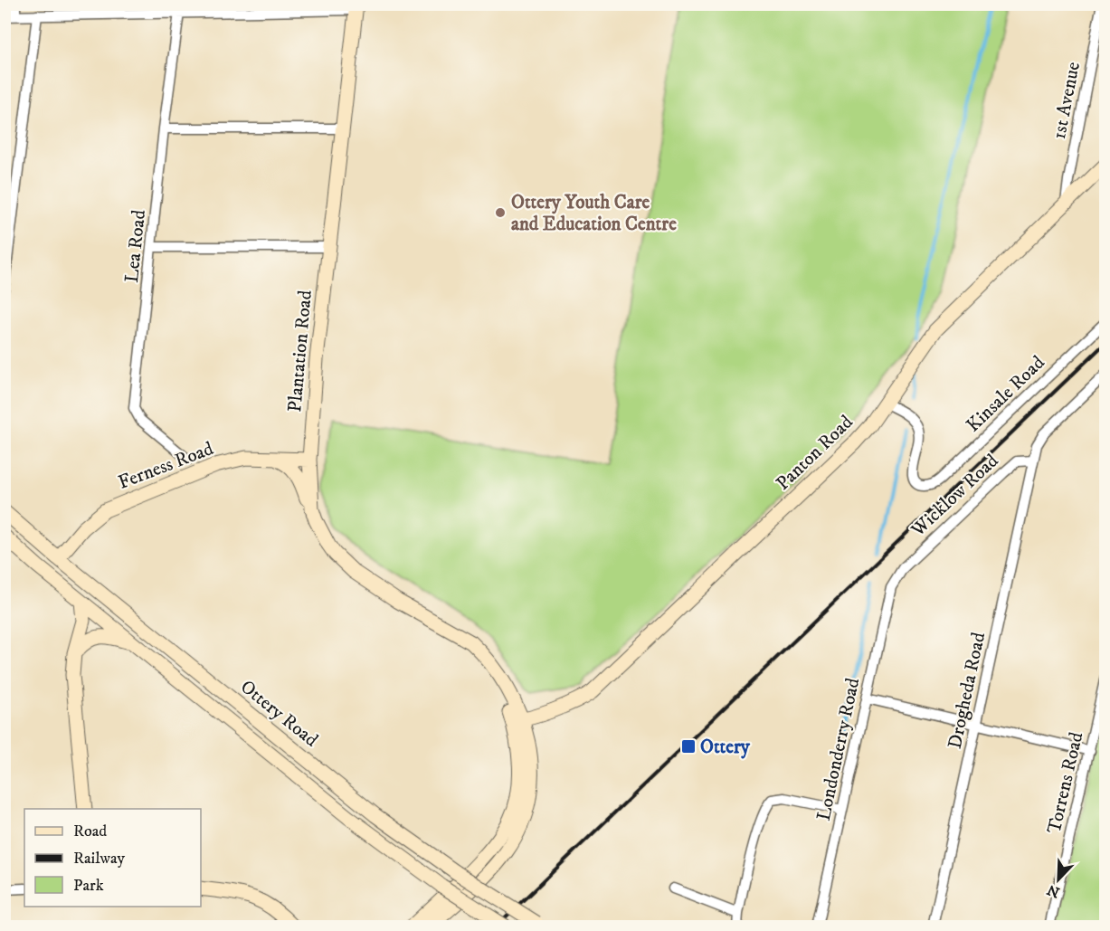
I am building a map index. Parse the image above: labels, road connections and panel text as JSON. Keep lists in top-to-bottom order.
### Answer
{
  "streets": {
    "street": [
      "1st Avenue",
      "Lea Road",
      "Plantation Road",
      "Kinsale Road",
      "Panton Road",
      "Ferness Road",
      "Wicklow Road",
      "Drogheda Road",
      "Ottery Road",
      "Londonderry Road",
      "Torrens Road"
    ]
  },
  "crossings": [
    ["1st Avenue", "Panton Road"],
    ["Plantation Road", "Panton Road"],
    ["Plantation Road", "Ferness Road"],
    ["Kinsale Road", "Panton Road"],
    ["Ferness Road", "Ottery Road"],
    ["Wicklow Road", "Drogheda Road"],
    ["Wicklow Road", "Londonderry Road"]
  ],
  "places": {
    "other": ["Ottery Youth Care and Education Centre"],
    "transit": ["Ottery"]
  },
  "legend": ["Road", "Railway", "Park"],
  "north": "bottom left"
}
